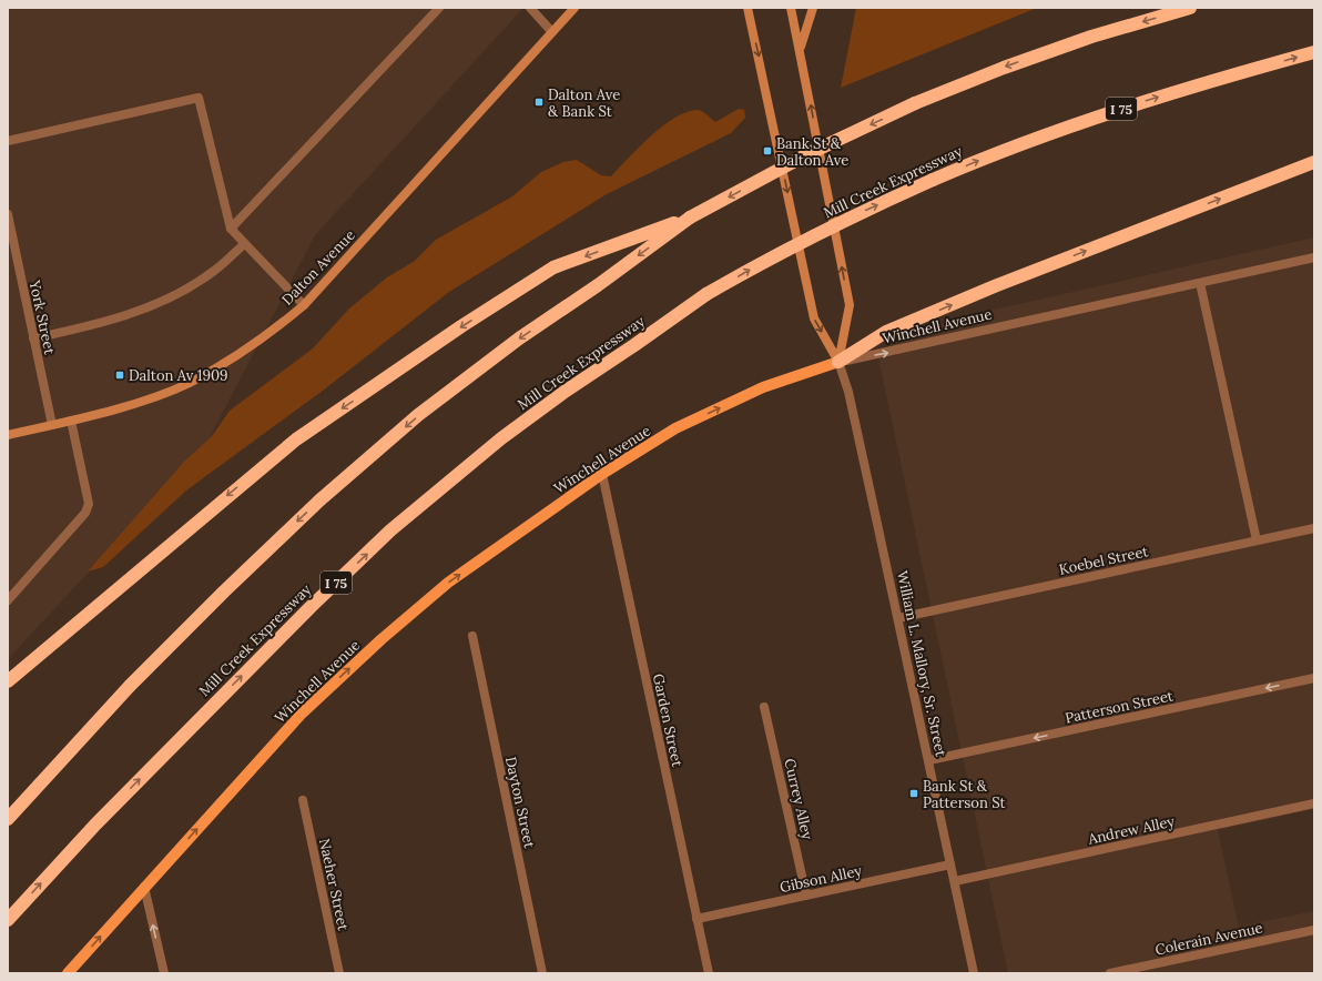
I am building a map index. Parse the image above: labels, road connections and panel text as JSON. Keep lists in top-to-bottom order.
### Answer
{
  "streets": {
    "highway": ["I 75", "Mill Creek Expressway"],
    "main road": ["Dalton Avenue", "Winchell Avenue", "William L. Mallory, Sr. Street"],
    "street": [
      "York Street",
      "Koebel Street",
      "Patterson Street",
      "Garden Street",
      "Currey Alley",
      "Dayton Street",
      "Andrew Alley",
      "Gibson Alley",
      "Naeher Street",
      "Colerain Avenue"
    ]
  },
  "crossings": [
    ["Dalton Avenue", "York Street"],
    ["Winchell Avenue", "William L. Mallory, Sr. Street"],
    ["Winchell Avenue", "Garden Street"],
    ["Koebel Street", "William L. Mallory, Sr. Street"],
    ["William L. Mallory, Sr. Street", "Patterson Street"],
    ["William L. Mallory, Sr. Street", "Andrew Alley"],
    ["William L. Mallory, Sr. Street", "Gibson Alley"],
    ["Garden Street", "Gibson Alley"],
    ["Currey Alley", "Gibson Alley"]
  ],
  "one_way": ["Winchell Avenue", "Patterson Street"],
  "places": {
    "transit": [
      "Dalton Ave & Bank St",
      "Bank St & Dalton Ave",
      "Dalton Av 1909",
      "Bank St & Patterson St"
    ]
  }
}
